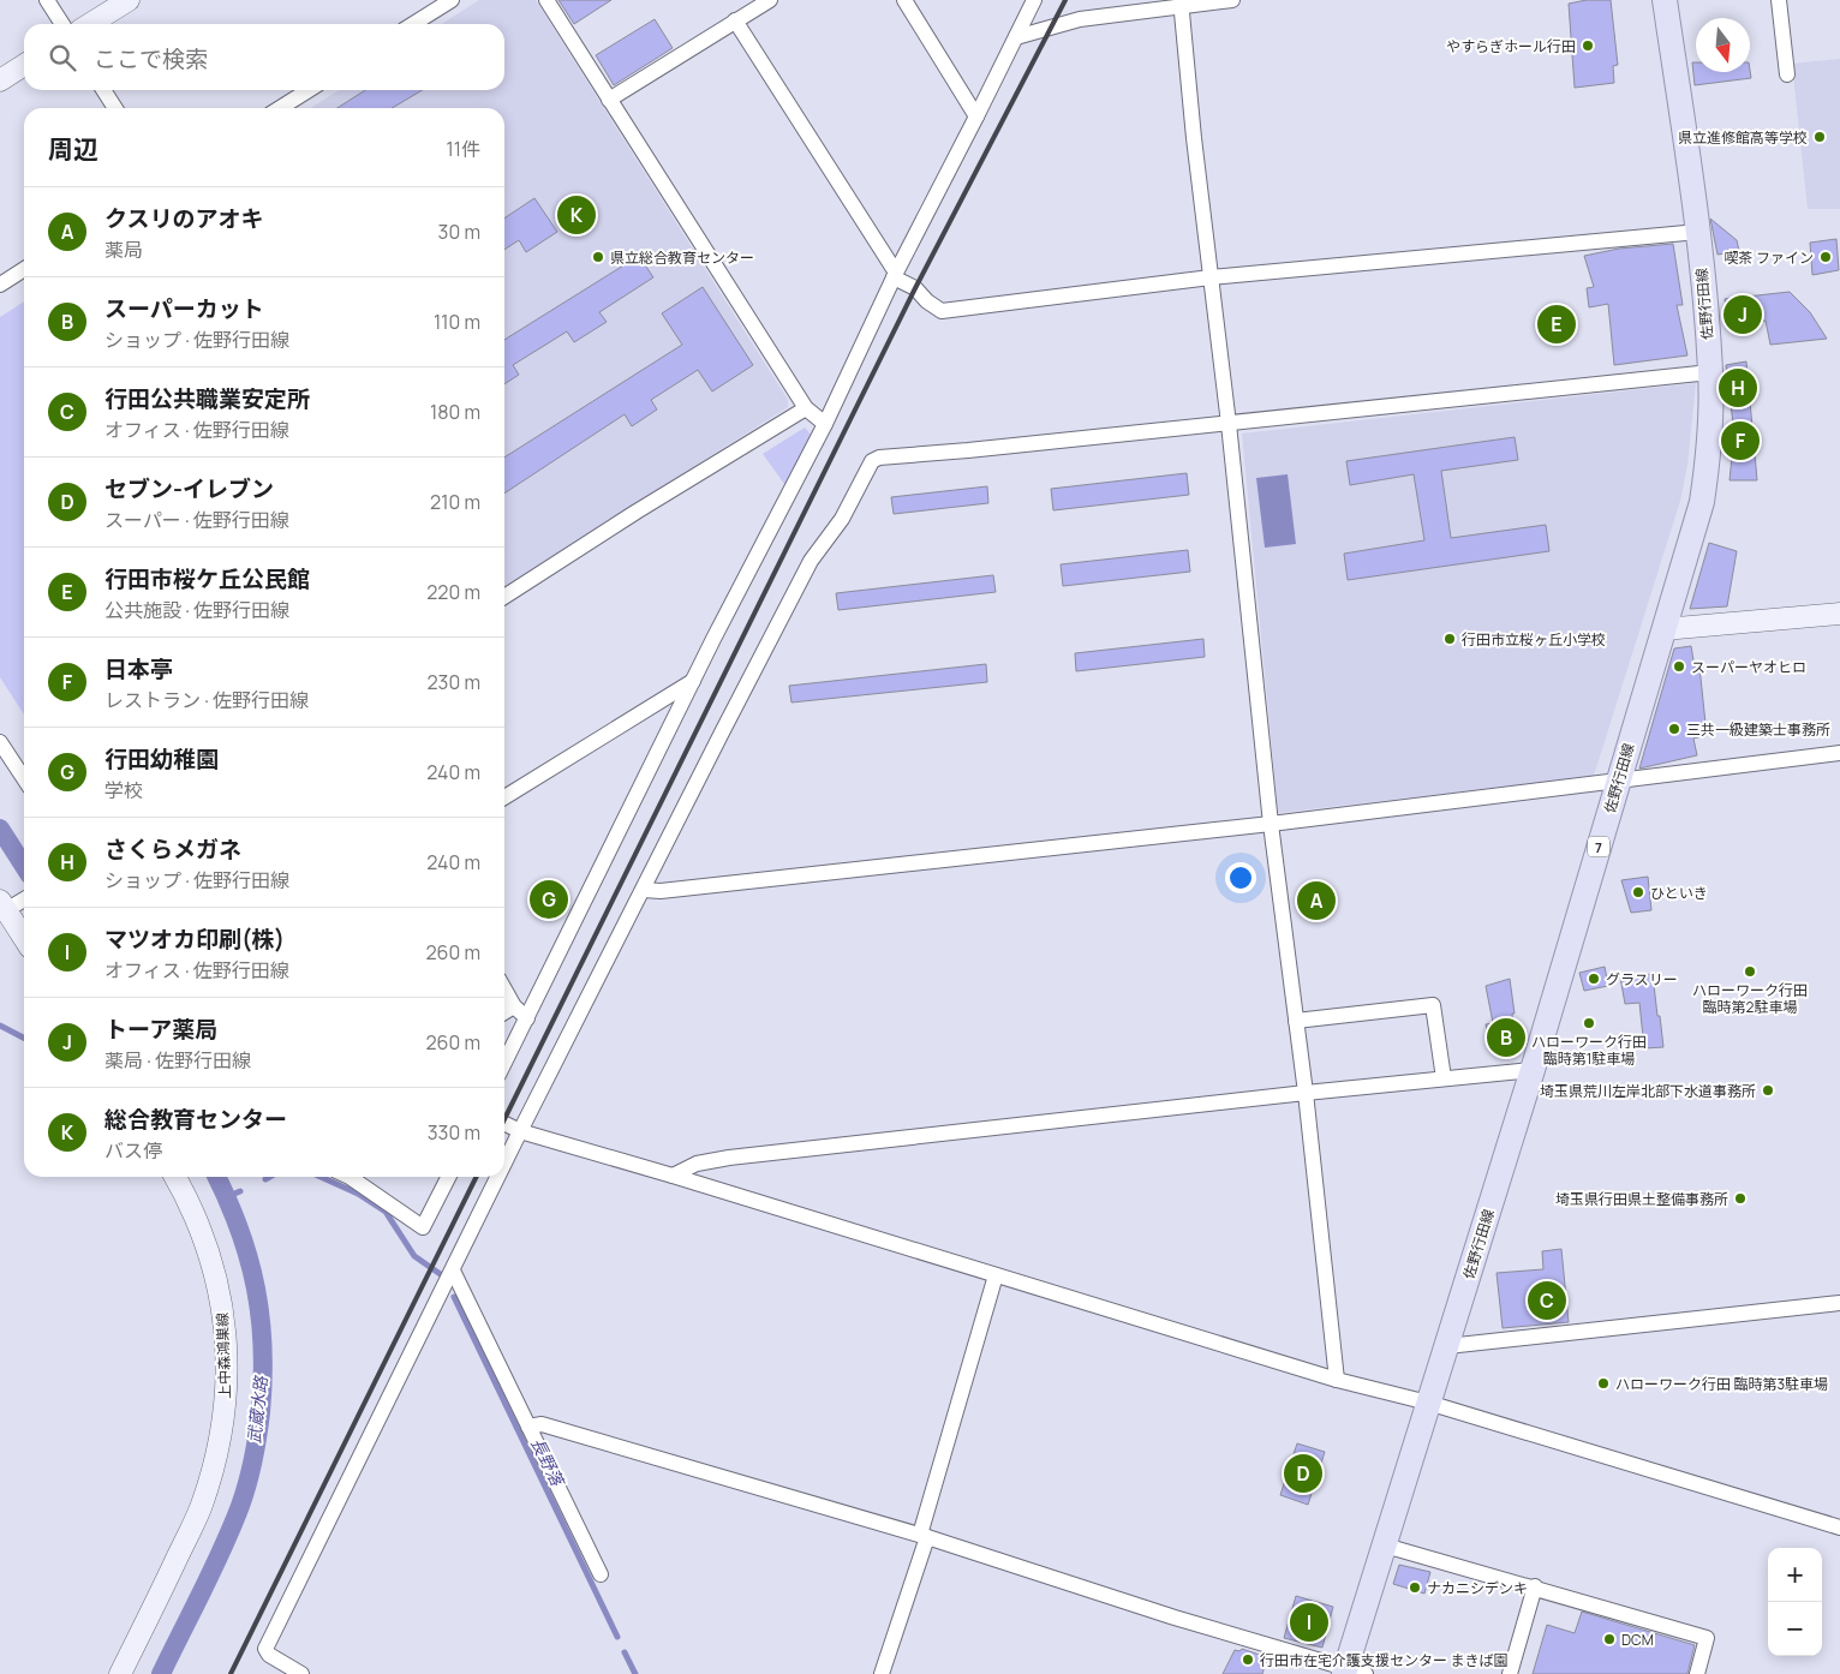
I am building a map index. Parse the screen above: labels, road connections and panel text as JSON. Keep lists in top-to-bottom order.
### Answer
{
  "streets": {
    "main road": ["佐野行田線", "7", "上中森鴻巣線"]
  },
  "water": ["武蔵水路", "長野落"],
  "places": [
    "やすらぎホール行田",
    "県立進修館高等学校",
    "県立総合教育センター",
    "喫茶 ファイン",
    "行田市立桜ヶ丘小学校",
    "スーパーヤオヒロ",
    "三共一級建築士事務所",
    "ひといき",
    "ハローワーク行田 臨時第2駐車場",
    "グラスリー",
    "ハローワーク行田 臨時第1駐車場",
    "埼玉県荒川左岸北部下水道事務所",
    "埼玉県行田県土整備事務所",
    "ハローワーク行田 臨時第3駐車場",
    "ナカニシデンキ",
    "DCM",
    "行田市在宅介護支援センター まきば園"
  ],
  "north": "bottom",
  "page": {
    "search": "ここで検索",
    "heading": ["周辺", "11件"],
    "list": [
      {
        "mark": "A",
        "name": "クスリのアオキ",
        "note": "薬局",
        "value": "30 m"
      },
      {
        "mark": "B",
        "name": "スーパーカット",
        "note": "ショップ · 佐野行田線",
        "value": "110 m"
      },
      {
        "mark": "C",
        "name": "行田公共職業安定所",
        "note": "オフィス · 佐野行田線",
        "value": "180 m"
      },
      {
        "mark": "D",
        "name": "セブン-イレブン",
        "note": "スーパー · 佐野行田線",
        "value": "210 m"
      },
      {
        "mark": "E",
        "name": "行田市桜ケ丘公民館",
        "note": "公共施設 · 佐野行田線",
        "value": "220 m"
      },
      {
        "mark": "F",
        "name": "日本亭",
        "note": "レストラン · 佐野行田線",
        "value": "230 m"
      },
      {
        "mark": "G",
        "name": "行田幼稚園",
        "note": "学校",
        "value": "240 m"
      },
      {
        "mark": "H",
        "name": "さくらメガネ",
        "note": "ショップ · 佐野行田線",
        "value": "240 m"
      },
      {
        "mark": "I",
        "name": "マツオカ印刷(株)",
        "note": "オフィス · 佐野行田線",
        "value": "260 m"
      },
      {
        "mark": "J",
        "name": "トーア薬局",
        "note": "薬局 · 佐野行田線",
        "value": "260 m"
      },
      {
        "mark": "K",
        "name": "総合教育センター",
        "note": "バス停",
        "value": "330 m"
      }
    ],
    "pins": [
      "K",
      "J",
      "E",
      "H",
      "F",
      "G",
      "A",
      "B",
      "C",
      "D",
      "I"
    ],
    "map_buttons": ["+", "−"]
  }
}
